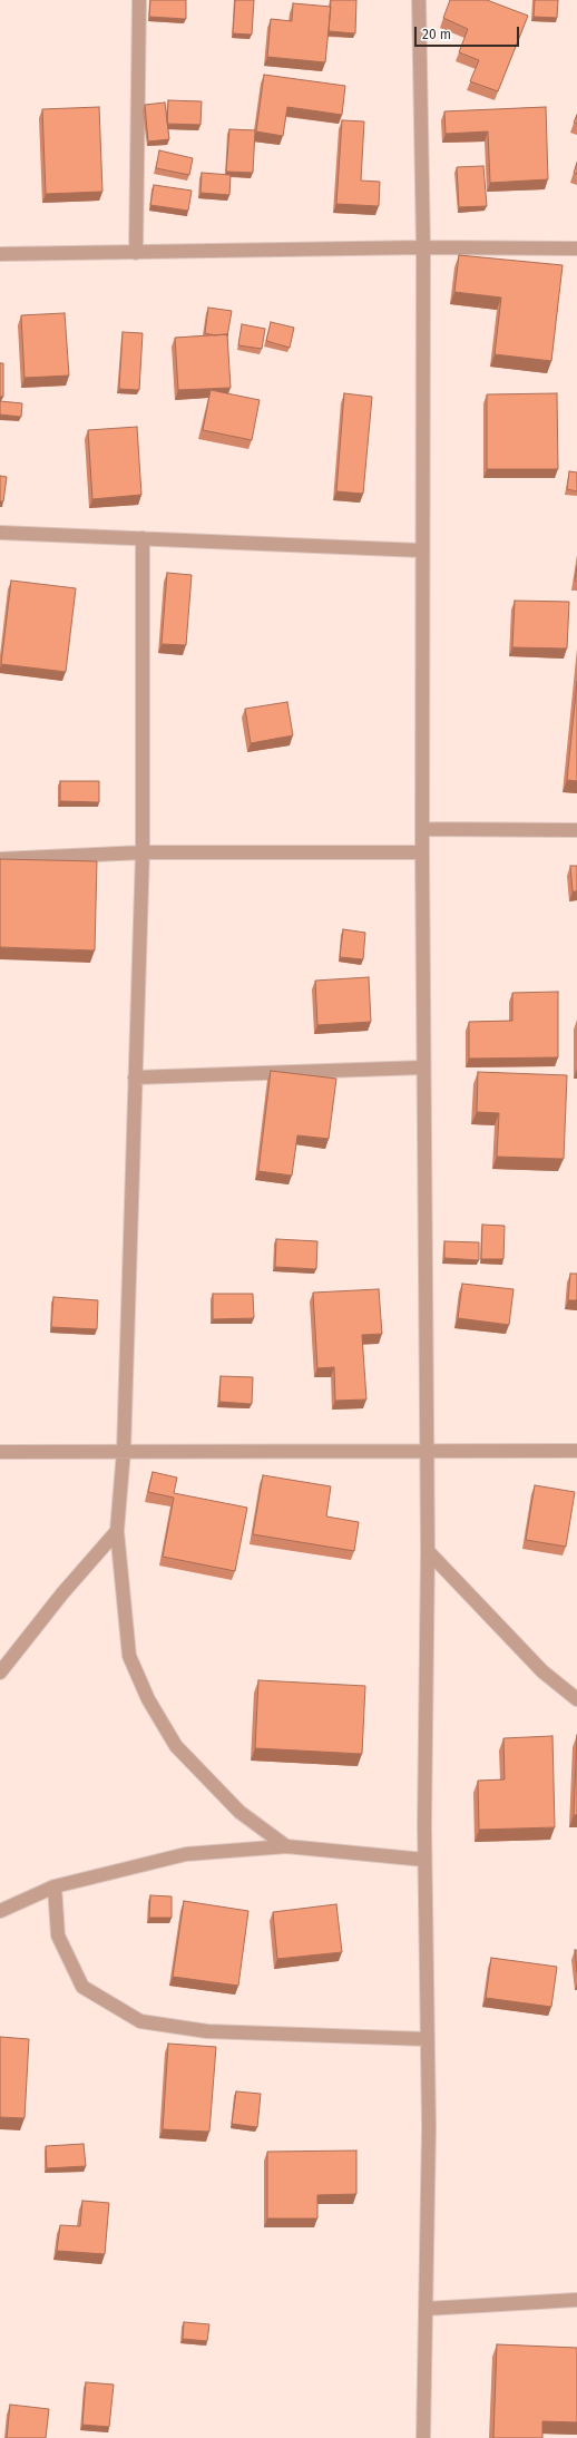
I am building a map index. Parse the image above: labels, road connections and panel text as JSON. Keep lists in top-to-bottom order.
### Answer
{
  "scale_bar": "20 m"
}
